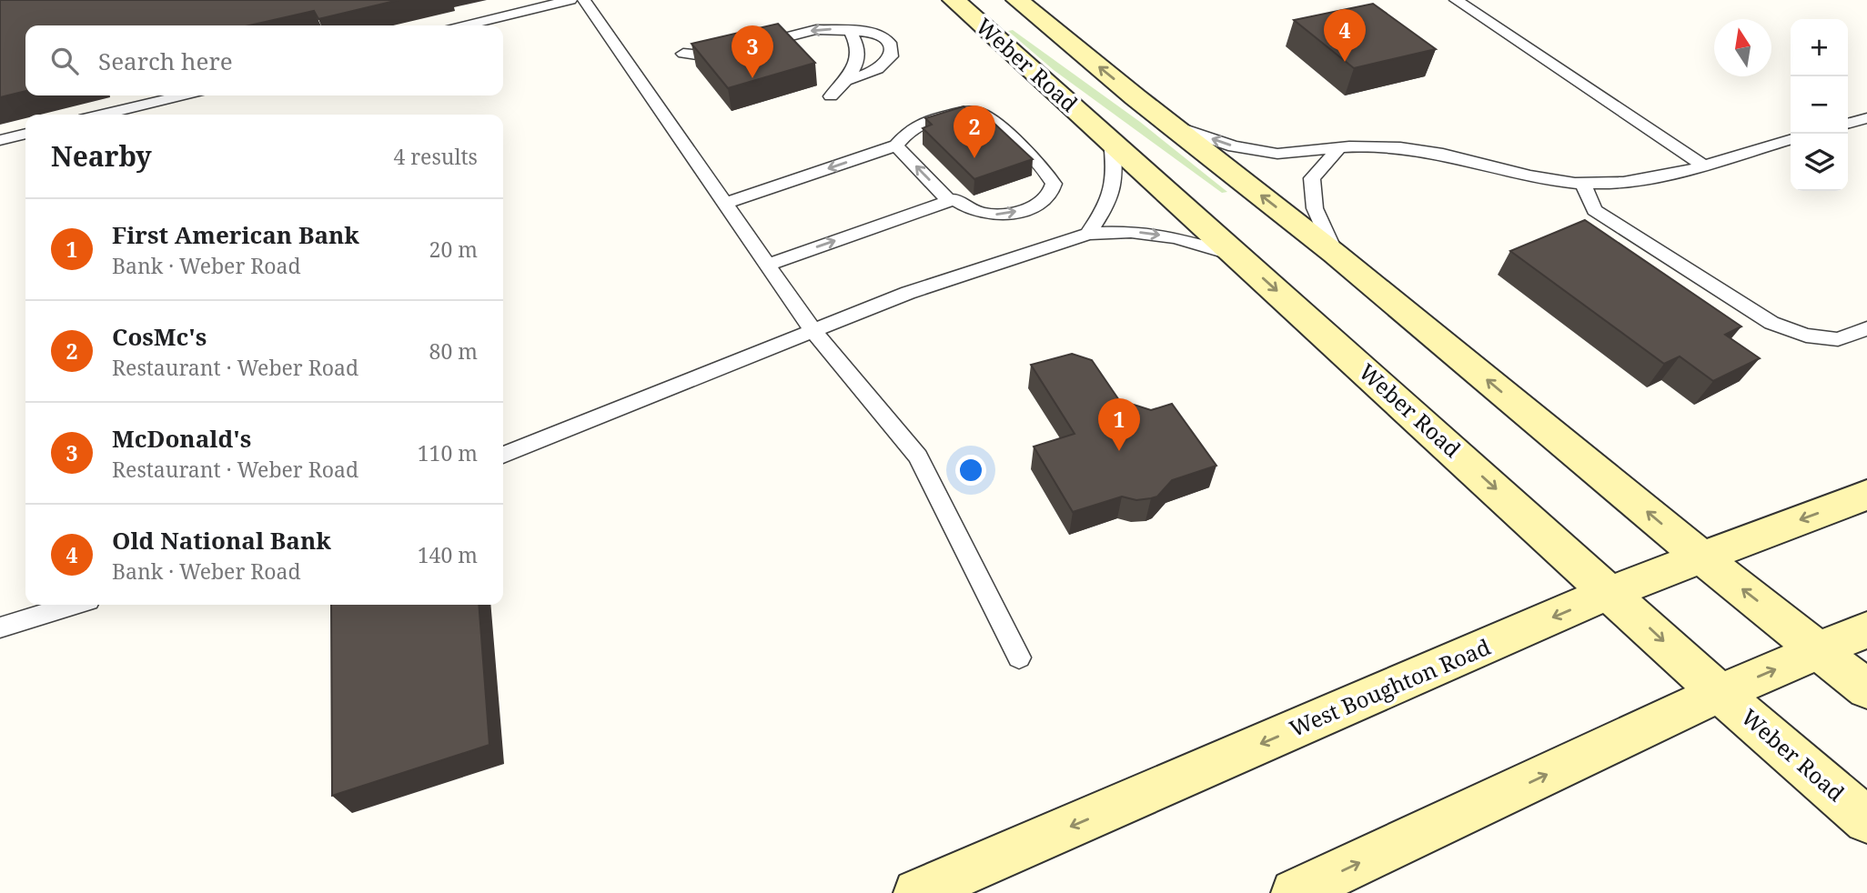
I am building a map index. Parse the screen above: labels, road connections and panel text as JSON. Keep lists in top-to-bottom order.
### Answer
{
  "streets": {
    "main road": ["Weber Road", "West Boughton Road"]
  },
  "crossings": [
    ["Weber Road", "West Boughton Road"]
  ],
  "north": "top",
  "page": {
    "pins": [
      "4",
      "3",
      "2",
      "1"
    ],
    "map_buttons": ["+", "−"],
    "search": "Search here",
    "heading": ["Nearby", "4 results"],
    "list": [
      {
        "mark": "1",
        "name": "First American Bank",
        "note": "Bank · Weber Road",
        "value": "20 m"
      },
      {
        "mark": "2",
        "name": "CosMc's",
        "note": "Restaurant · Weber Road",
        "value": "80 m"
      },
      {
        "mark": "3",
        "name": "McDonald's",
        "note": "Restaurant · Weber Road",
        "value": "110 m"
      },
      {
        "mark": "4",
        "name": "Old National Bank",
        "note": "Bank · Weber Road",
        "value": "140 m"
      }
    ]
  }
}
